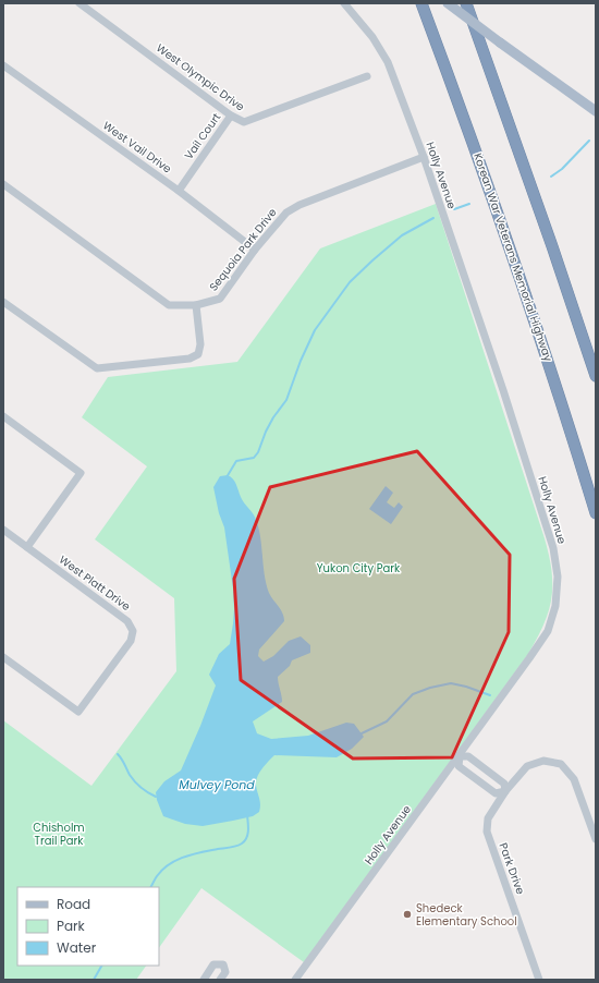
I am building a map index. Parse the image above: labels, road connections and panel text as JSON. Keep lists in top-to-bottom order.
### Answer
{
  "streets": {
    "highway": ["Korean War Veterans Memorial Highway"],
    "street": [
      "West Olympic Drive",
      "Vail Court",
      "West Vail Drive",
      "Holly Avenue",
      "Sequoia Park Drive",
      "West Platt Drive",
      "Park Drive"
    ]
  },
  "crossings": [
    ["West Olympic Drive", "Vail Court"],
    ["Vail Court", "West Vail Drive"],
    ["West Vail Drive", "Sequoia Park Drive"],
    ["Holly Avenue", "Sequoia Park Drive"]
  ],
  "water": ["Mulvey Pond"],
  "parks": ["Yukon City Park", "Chisholm Trail Park"],
  "places": ["Shedeck Elementary School"],
  "legend": ["Road", "Park", "Water"]
}
